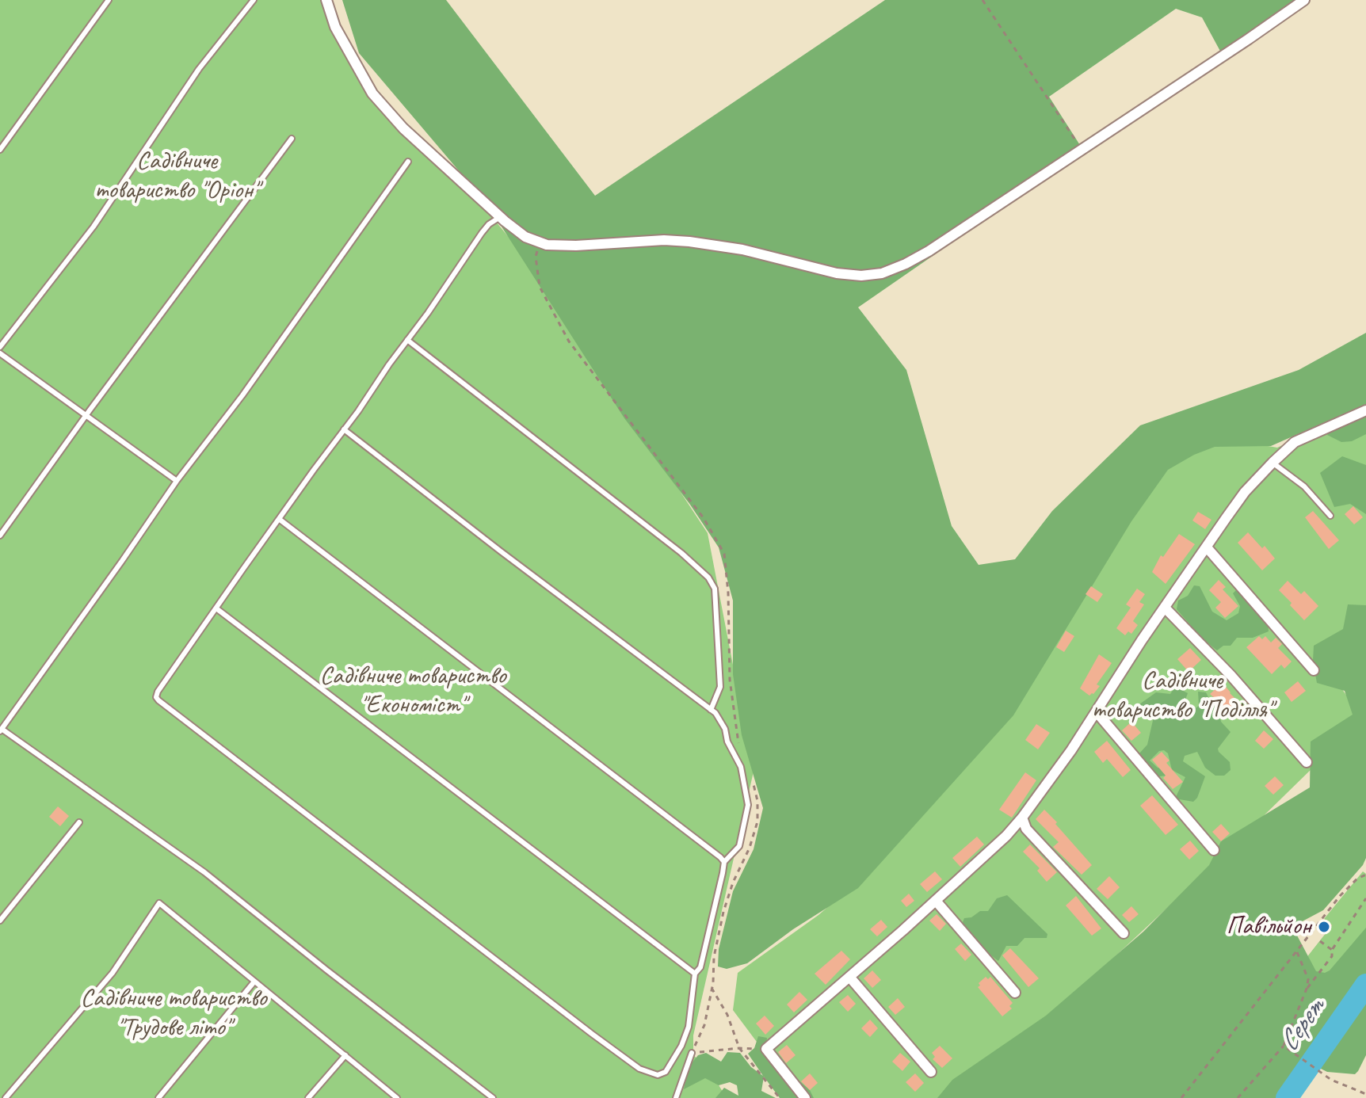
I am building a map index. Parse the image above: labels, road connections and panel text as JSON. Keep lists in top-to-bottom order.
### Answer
{
  "water": ["Серет"],
  "parks": [
    "Садівниче товариство \"Оріон\"",
    "Садівниче товариство \"Економіст\"",
    "Садівниче товариство \"Поділля\"",
    "Садівниче товариство \"Трудове літо\""
  ],
  "places": ["Павільйон"]
}
